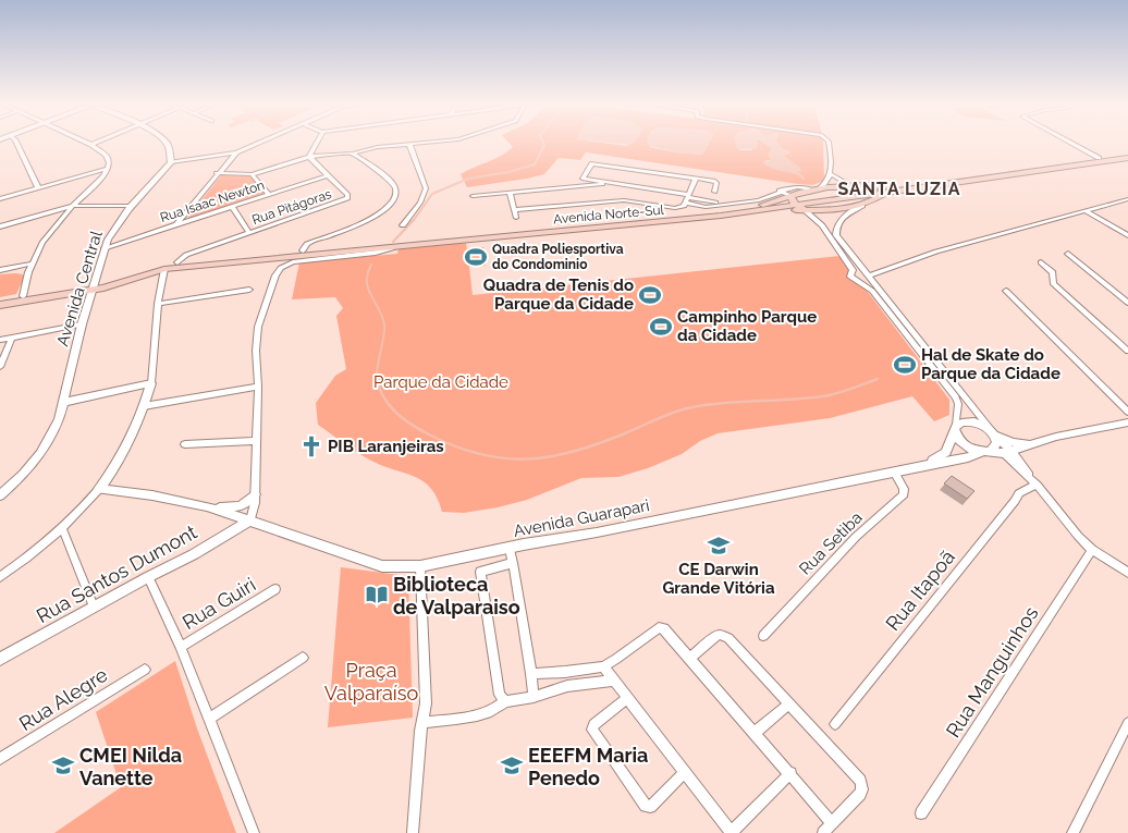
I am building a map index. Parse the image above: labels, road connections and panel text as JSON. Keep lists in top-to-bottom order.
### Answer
{
  "streets": {
    "main road": ["Avenida Norte-Sul"],
    "street": [
      "Rua Isaac Newton",
      "Rua Pitágoras",
      "Avenida Central",
      "Avenida Guarapari",
      "Rua Setiba",
      "Rua Santos Dumont",
      "Rua Itapoã",
      "Rua Guiri",
      "Rua Manguinhos",
      "Rua Alegre"
    ]
  },
  "crossings": [
    ["Rua Isaac Newton", "Rua Pitágoras"],
    ["Rua Isaac Newton", "Avenida Central"],
    ["Rua Pitágoras", "Avenida Norte-Sul"],
    ["Avenida Norte-Sul", "Avenida Central"],
    ["Avenida Guarapari", "Rua Setiba"],
    ["Avenida Guarapari", "Rua Santos Dumont"]
  ],
  "districts": ["SANTA LUZIA"],
  "parks": ["Parque da Cidade", "Praça Valparaíso"],
  "places": {
    "sports": [
      "Quadra Poliesportiva do Condominio",
      "Quadra de Tenis do Parque da Cidade",
      "Campinho Parque da Cidade",
      "Hal de Skate do Parque da Cidade"
    ],
    "church": ["PIB Laranjeiras"],
    "school or university": ["CE Darwin Grande Vitória", "CMEI Nilda Vanette", "EEEFM Maria Penedo"],
    "library": ["Biblioteca de Valparaiso"]
  }
}
